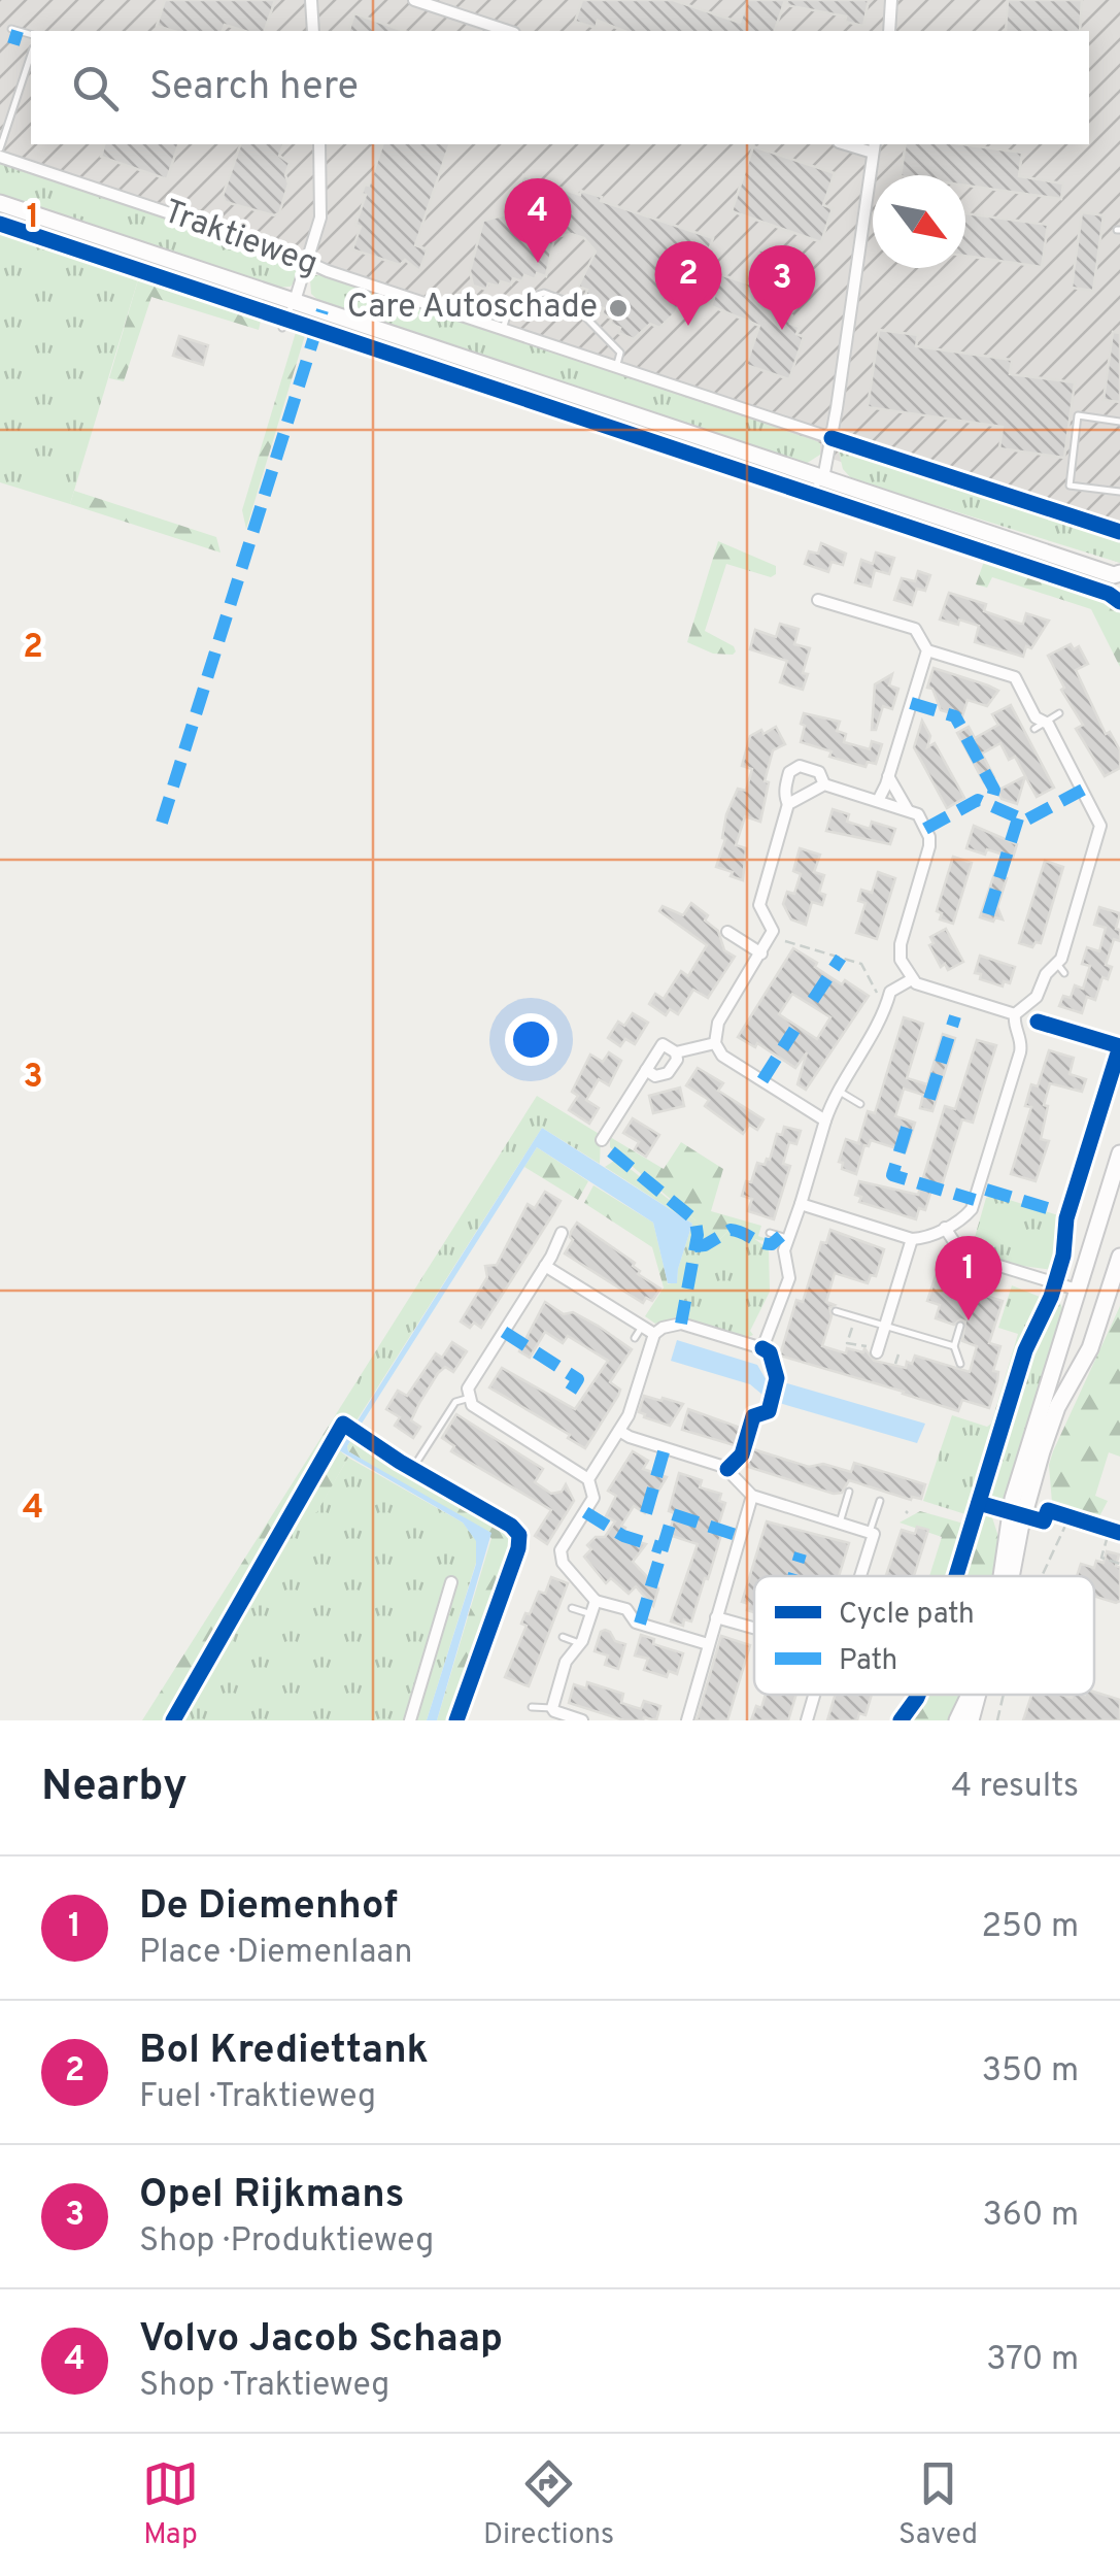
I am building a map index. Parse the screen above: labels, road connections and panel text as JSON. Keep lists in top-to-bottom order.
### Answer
{
  "streets": {
    "street": ["Traktieweg"]
  },
  "places": ["Care Autoschade"],
  "legend": ["Cycle path", "Path"],
  "north": "bottom right",
  "page": {
    "search": "Search here",
    "pins": [
      "4",
      "2",
      "3",
      "1"
    ],
    "heading": ["Nearby", "4 results"],
    "list": [
      {
        "mark": "1",
        "name": "De Diemenhof",
        "note": "Place · Diemenlaan",
        "value": "250 m"
      },
      {
        "mark": "2",
        "name": "Bol Krediettank",
        "note": "Fuel · Traktieweg",
        "value": "350 m"
      },
      {
        "mark": "3",
        "name": "Opel Rijkmans",
        "note": "Shop · Produktieweg",
        "value": "360 m"
      },
      {
        "mark": "4",
        "name": "Volvo Jacob Schaap",
        "note": "Shop · Traktieweg",
        "value": "370 m"
      }
    ],
    "nav": ["Map", "Directions", "Saved"]
  },
  "grid": {
    "rows": [
      "1",
      "2",
      "3",
      "4"
    ]
  }
}
